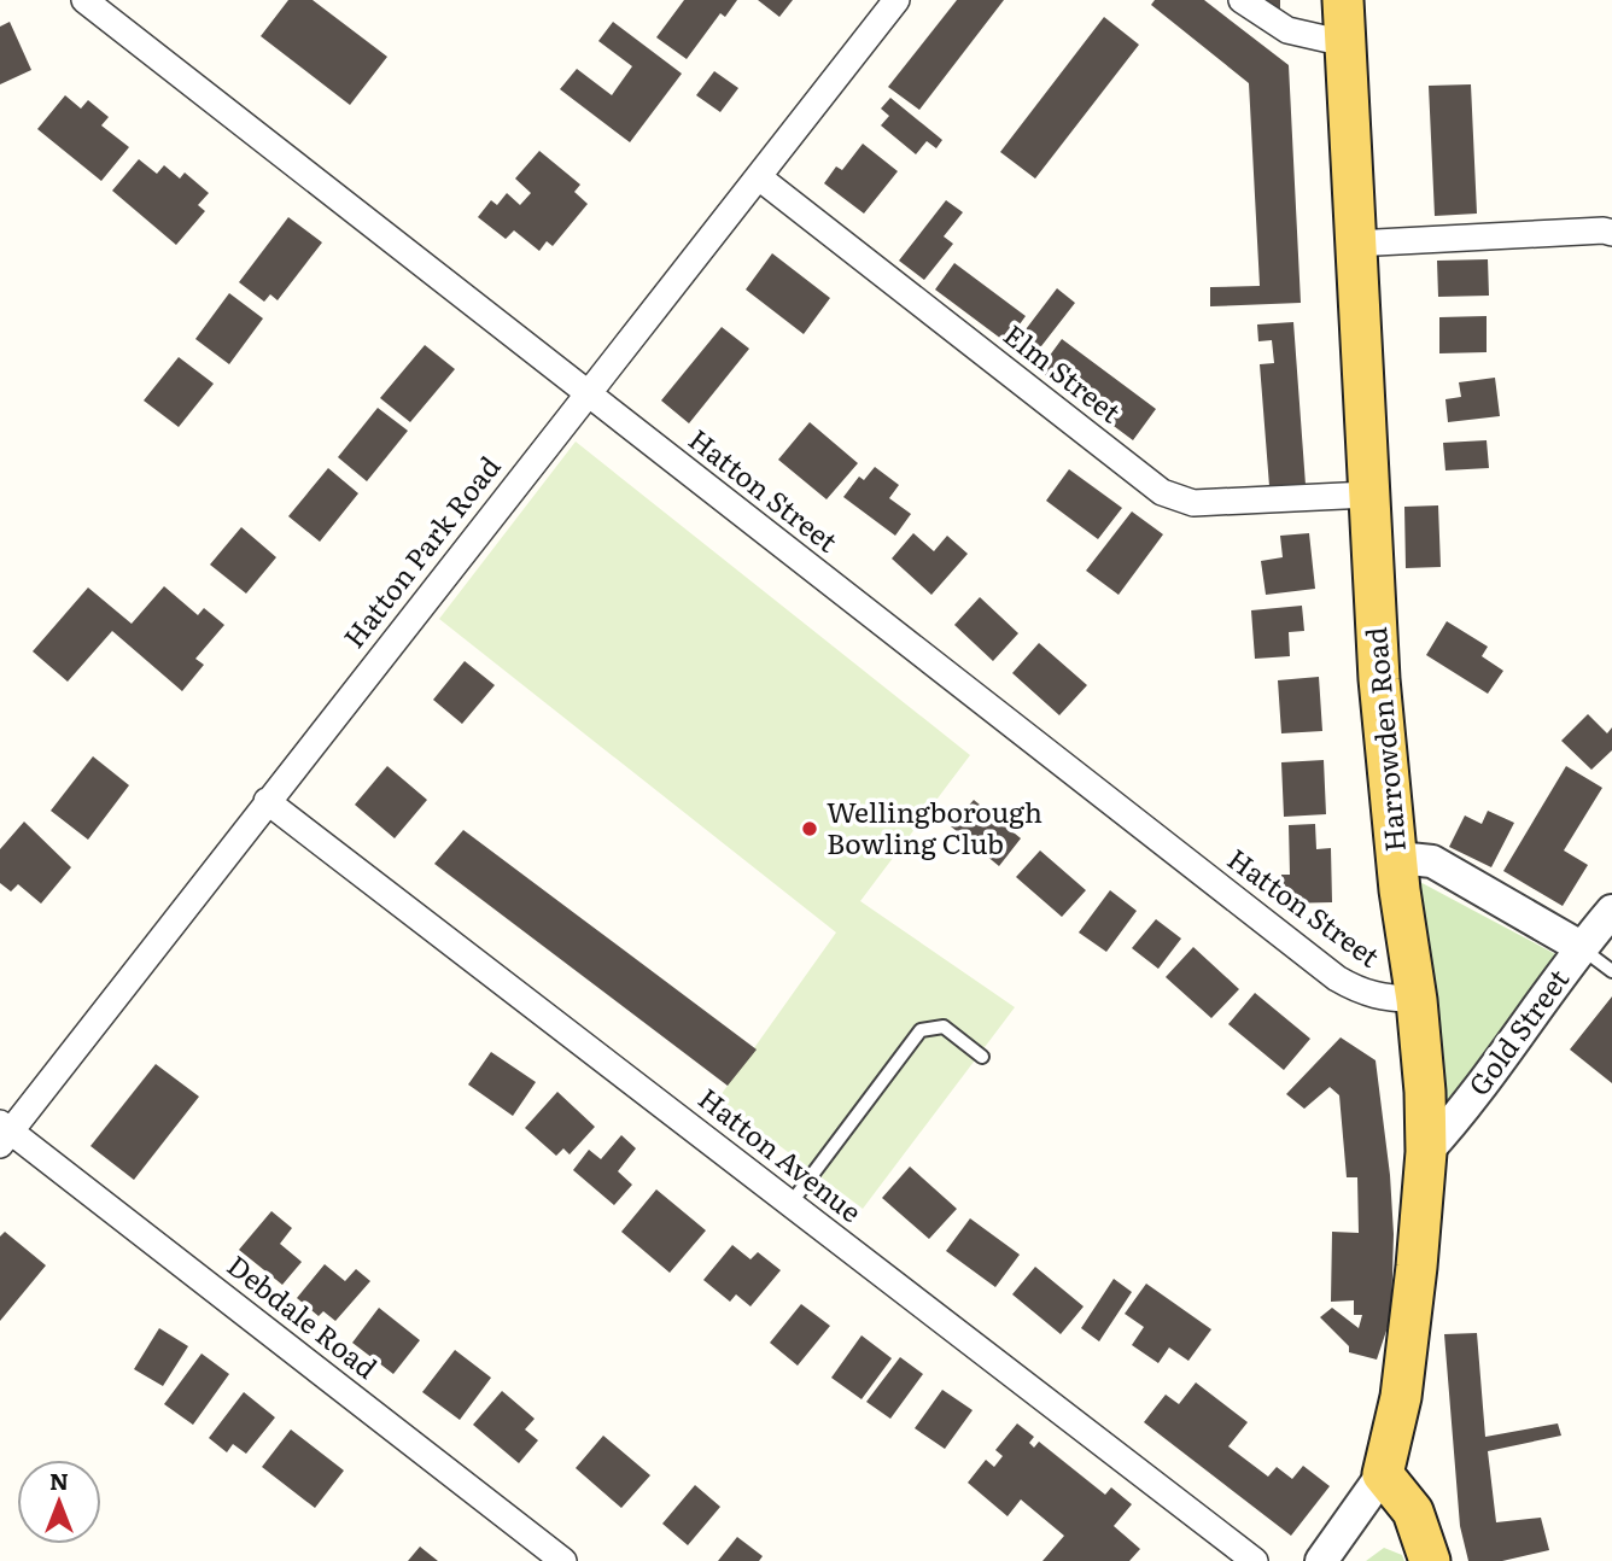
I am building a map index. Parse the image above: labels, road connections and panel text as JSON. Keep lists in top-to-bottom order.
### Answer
{
  "streets": {
    "main road": ["Harrowden Road"],
    "street": [
      "Elm Street",
      "Hatton Street",
      "Hatton Park Road",
      "Gold Street",
      "Hatton Avenue",
      "Debdale Road"
    ]
  },
  "crossings": [
    ["Elm Street", "Hatton Park Road"],
    ["Elm Street", "Harrowden Road"],
    ["Hatton Street", "Hatton Park Road"],
    ["Hatton Street", "Harrowden Road"],
    ["Hatton Park Road", "Hatton Avenue"],
    ["Hatton Park Road", "Debdale Road"],
    ["Harrowden Road", "Gold Street"]
  ],
  "places": ["Wellingborough Bowling Club"],
  "north": "top"
}
